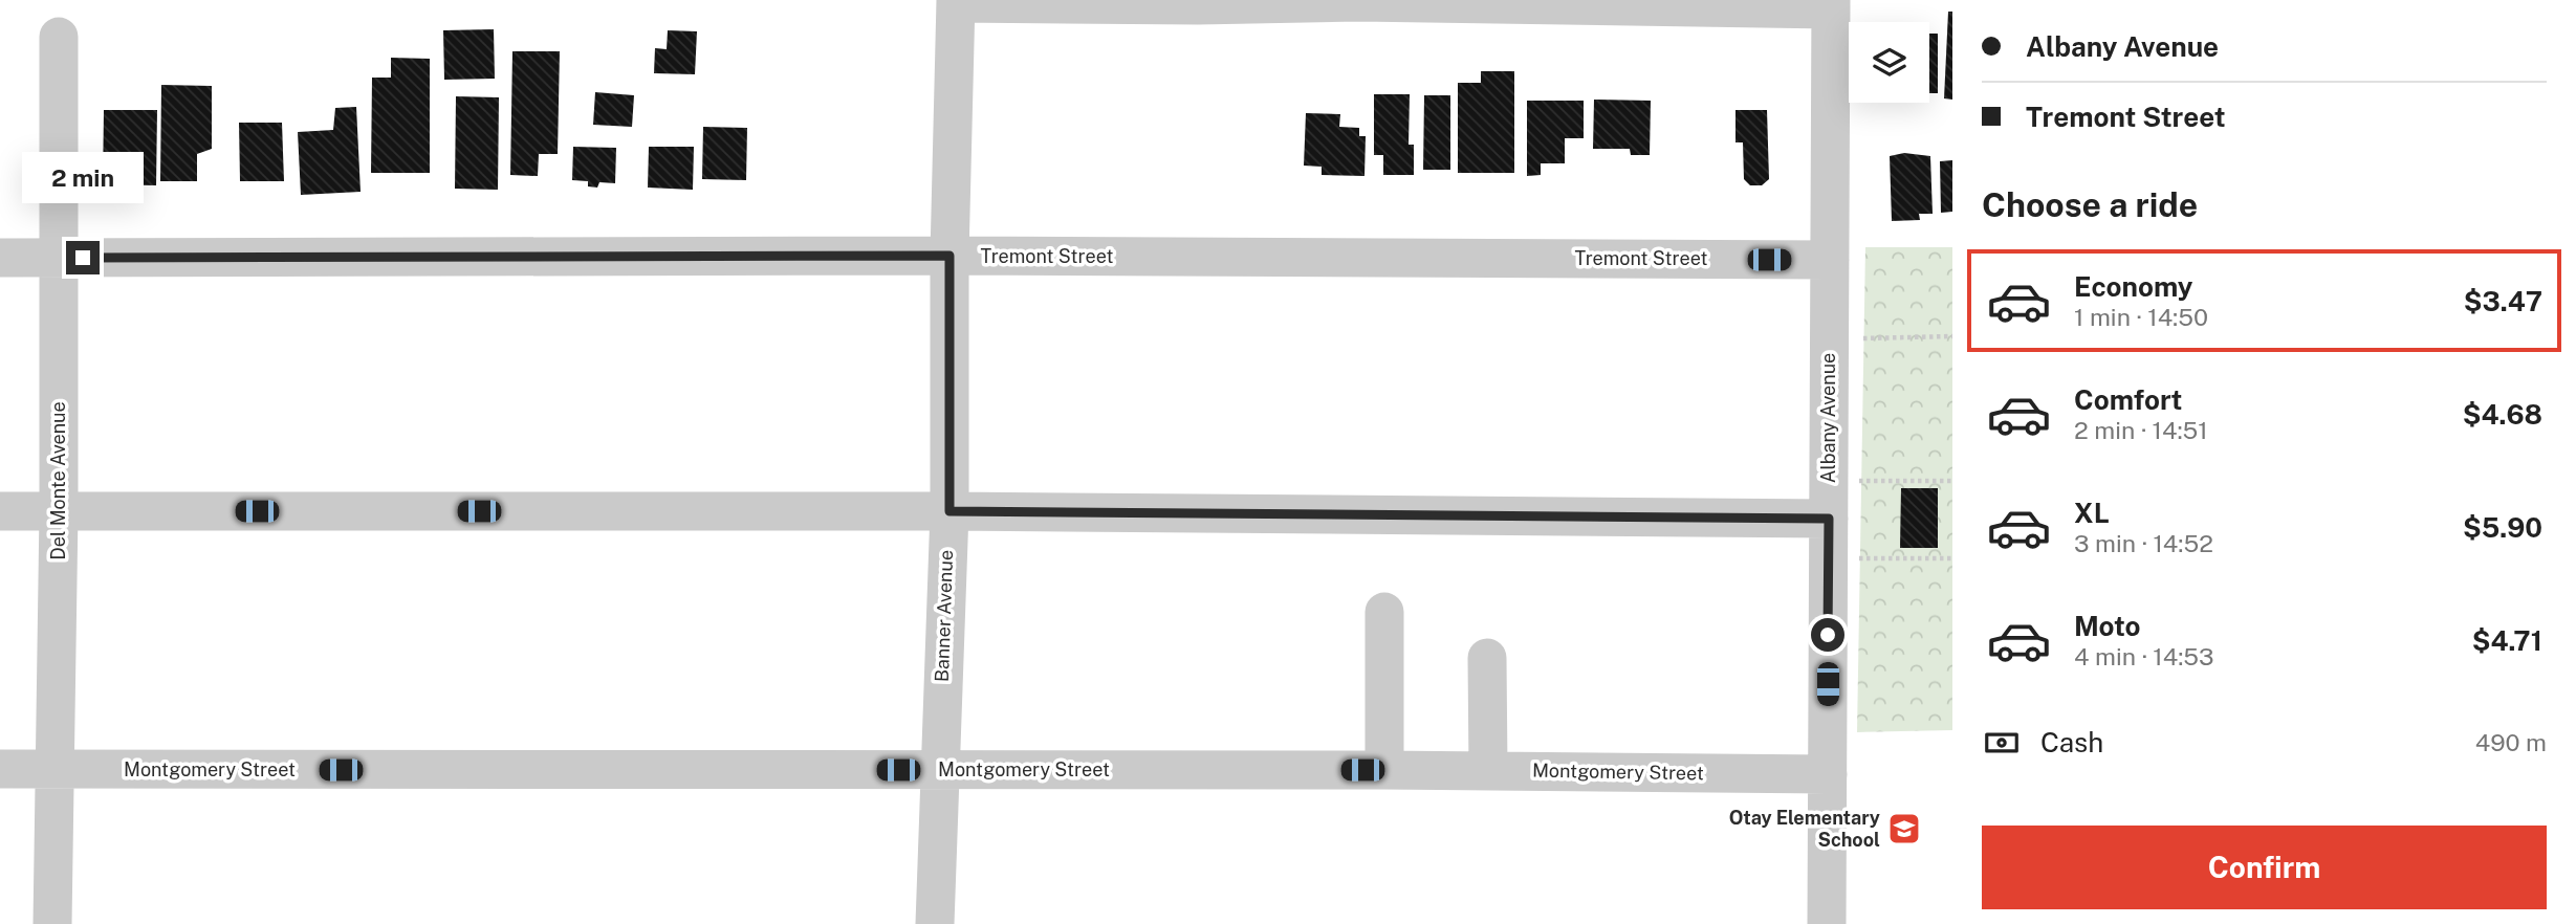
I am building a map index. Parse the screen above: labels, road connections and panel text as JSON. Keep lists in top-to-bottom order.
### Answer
{
  "streets": {
    "street": [
      "Tremont Street",
      "Albany Avenue",
      "Del Monte Avenue",
      "Banner Avenue",
      "Montgomery Street"
    ]
  },
  "crossings": [
    ["Tremont Street", "Albany Avenue"],
    ["Tremont Street", "Del Monte Avenue"],
    ["Tremont Street", "Banner Avenue"],
    ["Albany Avenue", "Montgomery Street"],
    ["Del Monte Avenue", "Montgomery Street"],
    ["Banner Avenue", "Montgomery Street"]
  ],
  "places": {
    "school or university": ["Otay Elementary School"]
  },
  "page": {
    "banner": ["Albany Avenue", "Tremont Street"],
    "bubble": "2 min",
    "heading": "Choose a ride",
    "list": [
      {
        "name": "Economy",
        "note": "1 min · 14:50",
        "value": "$3.47"
      },
      {
        "name": "Comfort",
        "note": "2 min · 14:51",
        "value": "$4.68"
      },
      {
        "name": "XL",
        "note": "3 min · 14:52",
        "value": "$5.90"
      },
      {
        "name": "Moto",
        "note": "4 min · 14:53",
        "value": "$4.71"
      }
    ],
    "pay": ["Cash", "490 m"],
    "buttons": "Confirm"
  }
}
